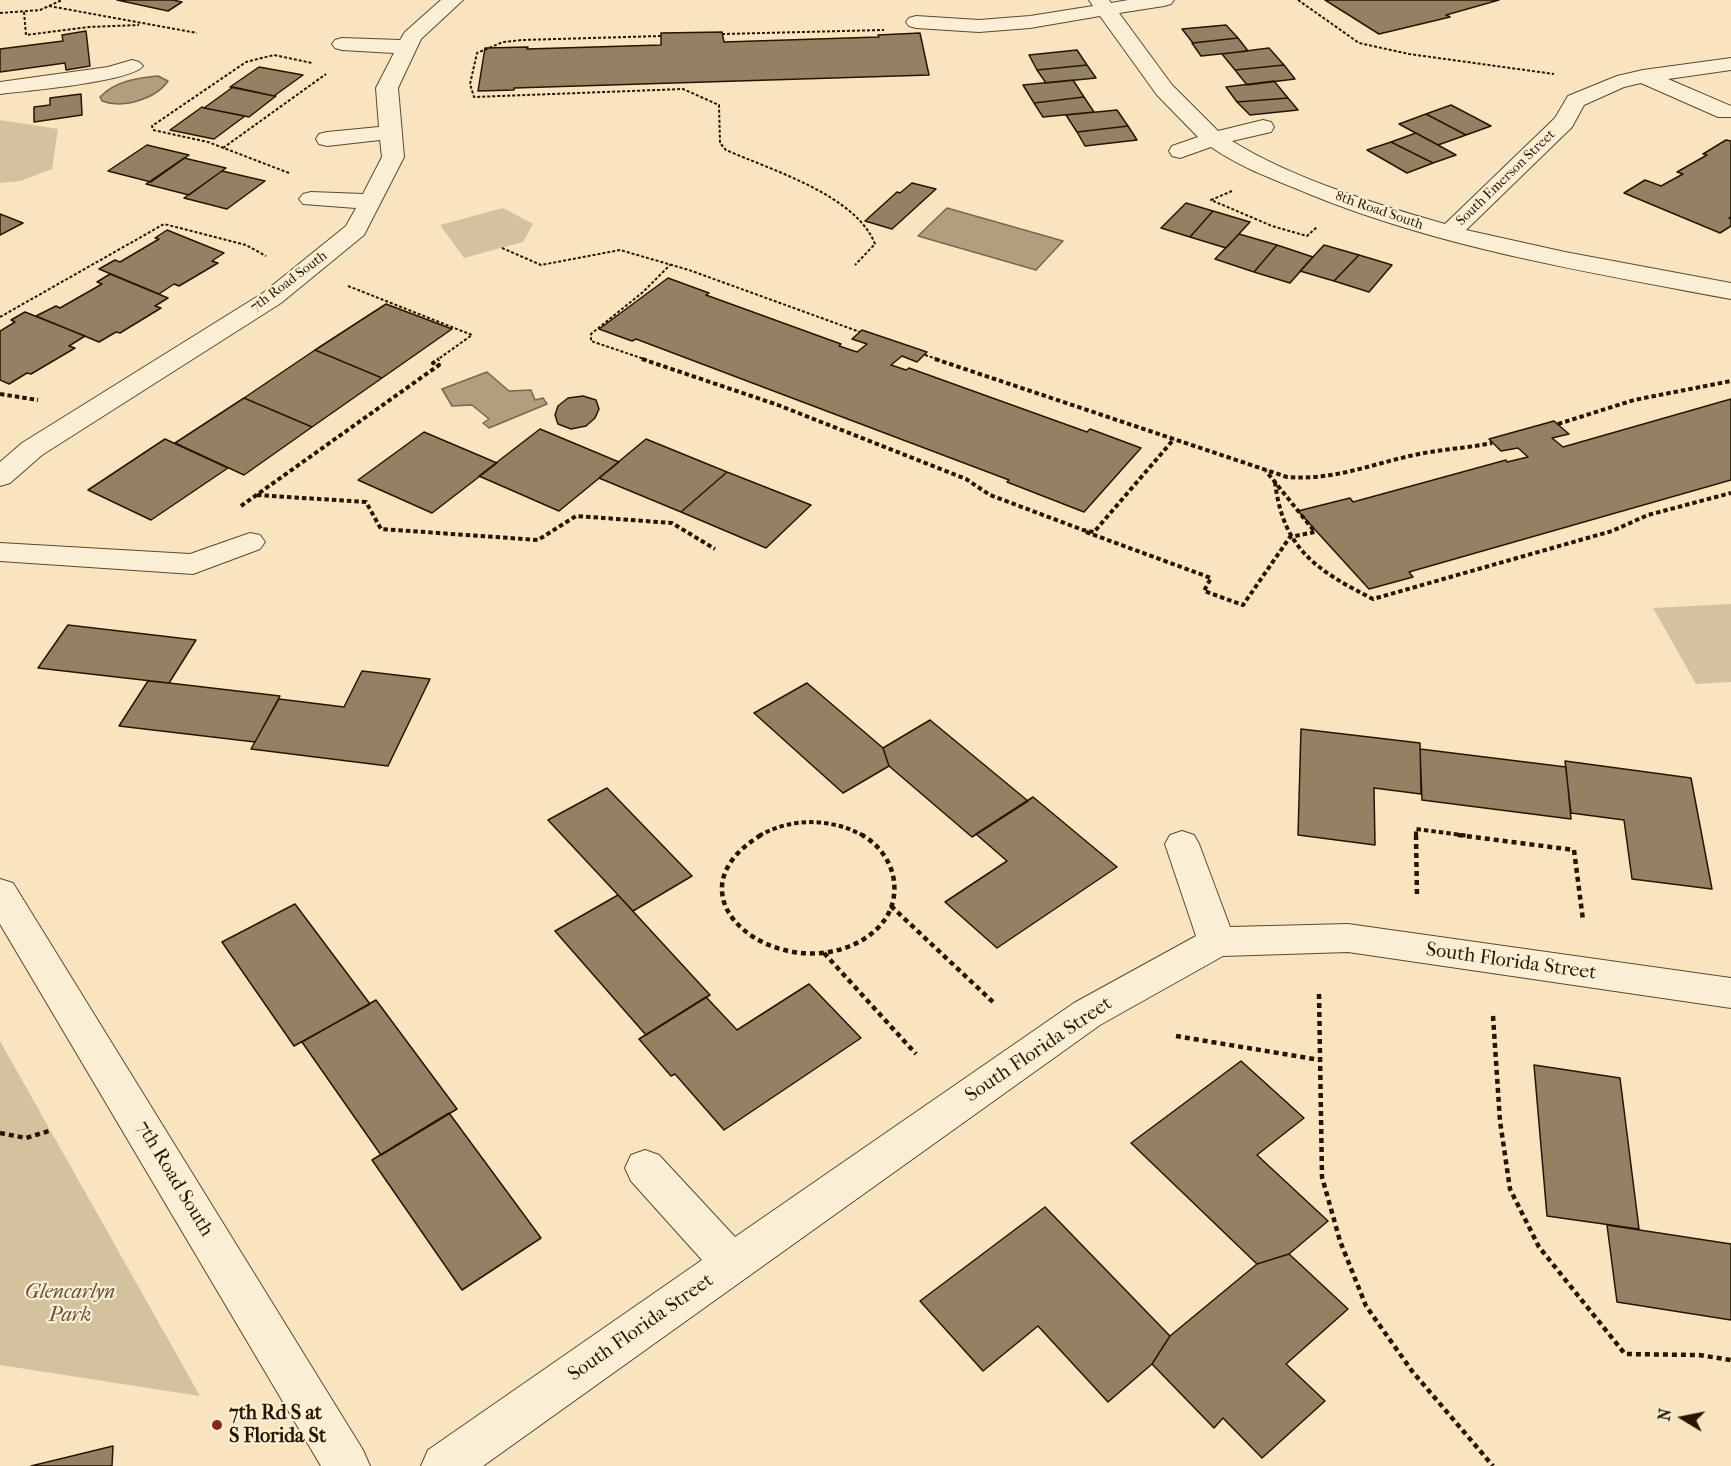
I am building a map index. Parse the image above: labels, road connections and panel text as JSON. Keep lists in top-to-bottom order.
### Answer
{
  "streets": {
    "street": [
      "South Emerson Street",
      "8th Road South",
      "7th Road South",
      "South Florida Street"
    ]
  },
  "crossings": [
    ["South Emerson Street", "8th Road South"]
  ],
  "parks": ["Glencarlyn Park"],
  "places": ["7th Rd S at S Florida St"],
  "north": "left"
}
